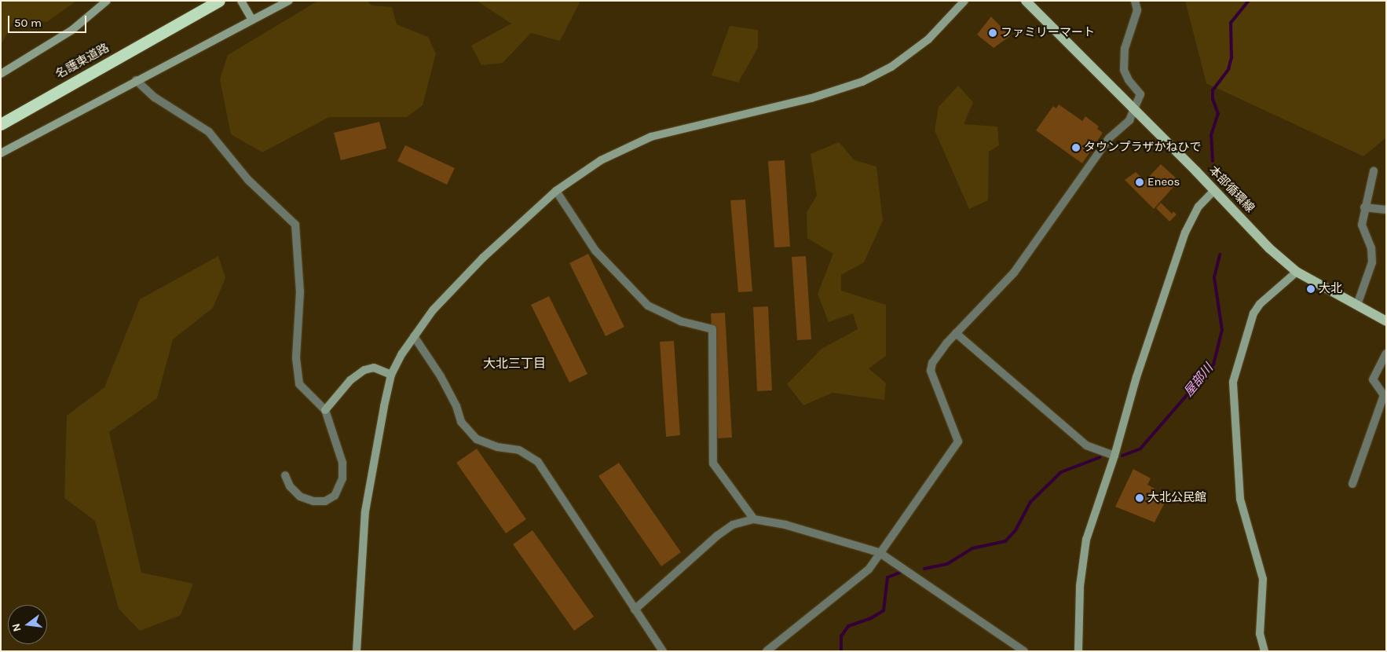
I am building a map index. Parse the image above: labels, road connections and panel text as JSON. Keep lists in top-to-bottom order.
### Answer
{
  "streets": {
    "highway": ["名護東道路"],
    "main road": ["本部循環線"]
  },
  "districts": ["大北三丁目"],
  "water": ["屋部川"],
  "places": [
    "ファミリーマート",
    "タウンプラザかねひで",
    "Eneos",
    "大北",
    "大北公民館"
  ],
  "scale_bar": "50 m",
  "north": "left"
}
